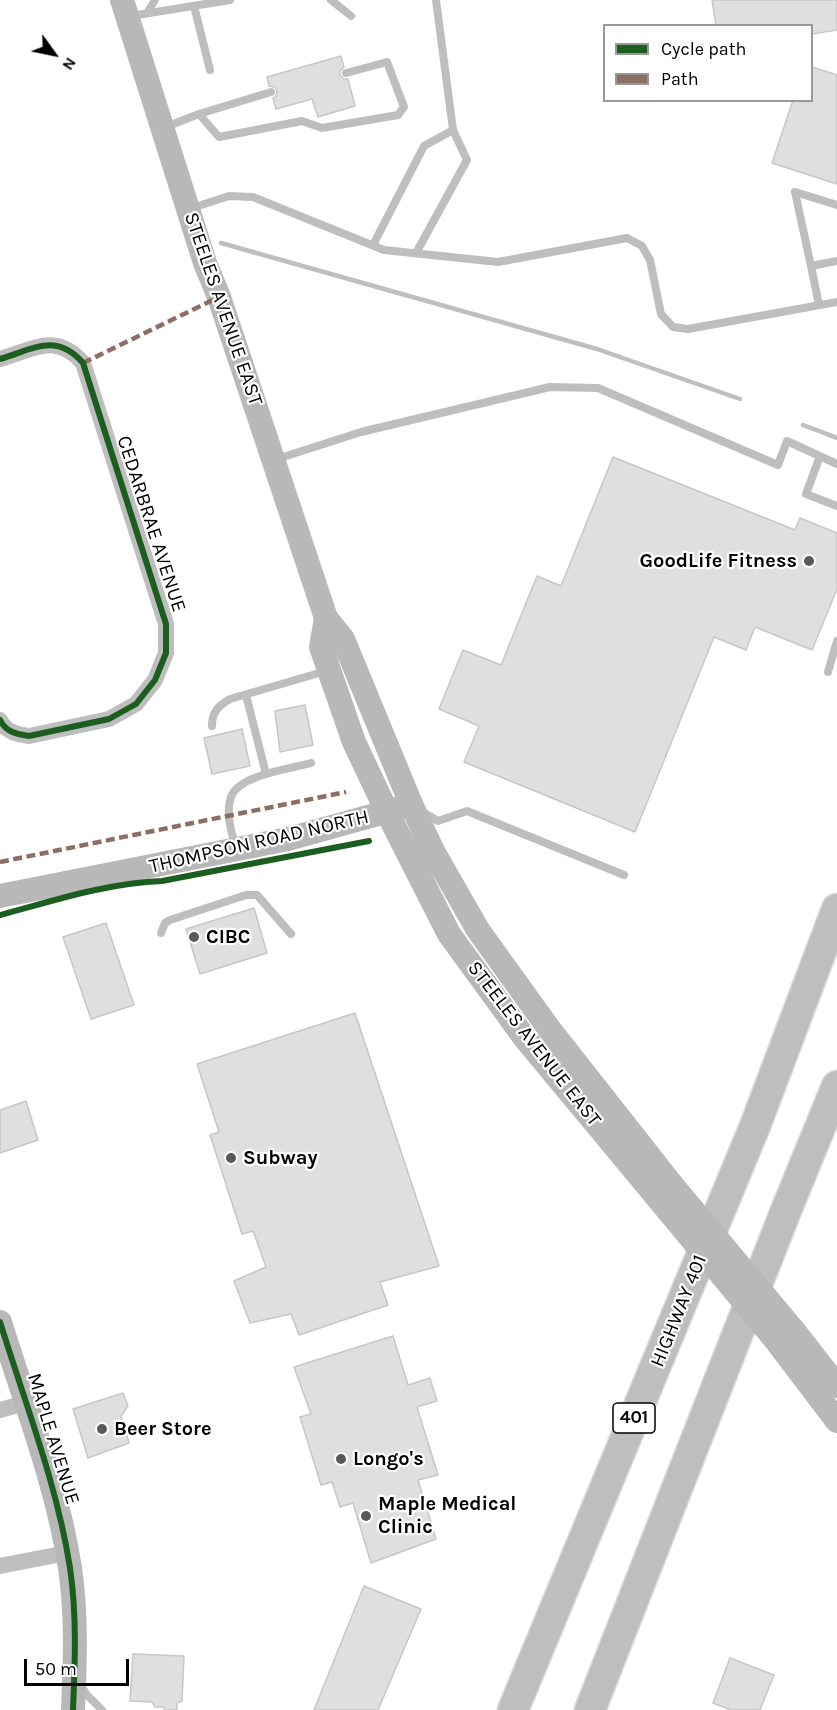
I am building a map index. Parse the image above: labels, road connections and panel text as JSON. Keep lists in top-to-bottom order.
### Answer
{
  "streets": {
    "highway": ["HIGHWAY 401", "401"],
    "main road": ["STEELES AVENUE EAST", "THOMPSON ROAD NORTH", "MAPLE AVENUE"],
    "street": ["CEDARBRAE AVENUE"]
  },
  "crossings": [
    ["STEELES AVENUE EAST", "THOMPSON ROAD NORTH"]
  ],
  "places": [
    "GoodLife Fitness",
    "CIBC",
    "Subway",
    "Beer Store",
    "Longo's",
    "Maple Medical Clinic"
  ],
  "legend": ["Cycle path", "Path"],
  "scale_bar": "50 m",
  "north": "bottom right"
}
